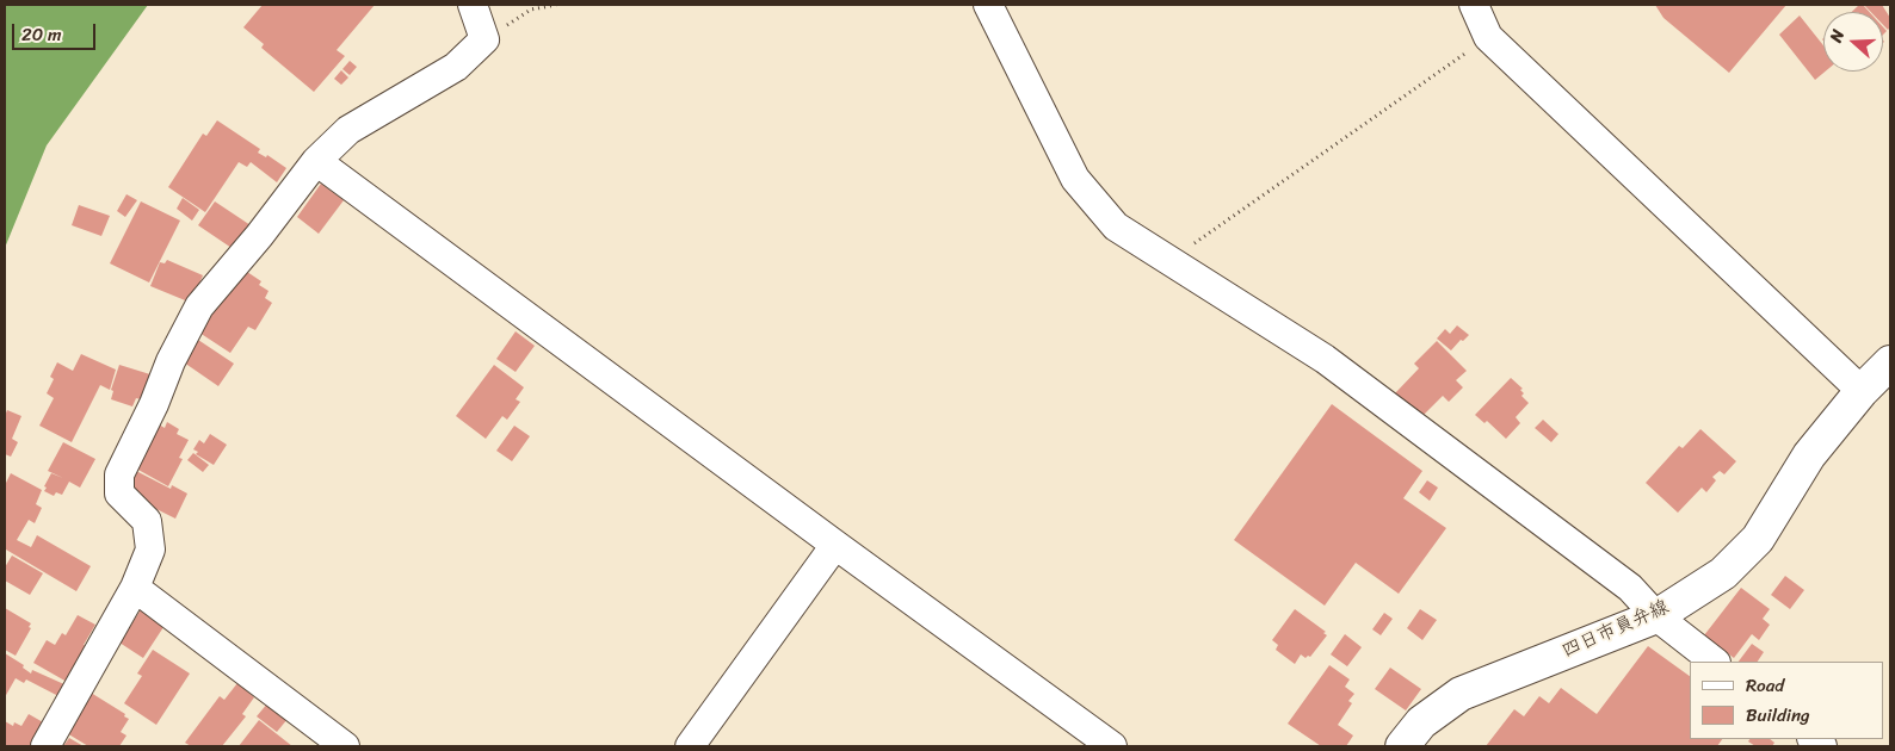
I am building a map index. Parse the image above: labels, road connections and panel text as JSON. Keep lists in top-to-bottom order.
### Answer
{
  "streets": {
    "main road": ["四日市員弁線"]
  },
  "legend": ["Road", "Building"],
  "scale_bar": "20 m",
  "north": "left"
}
